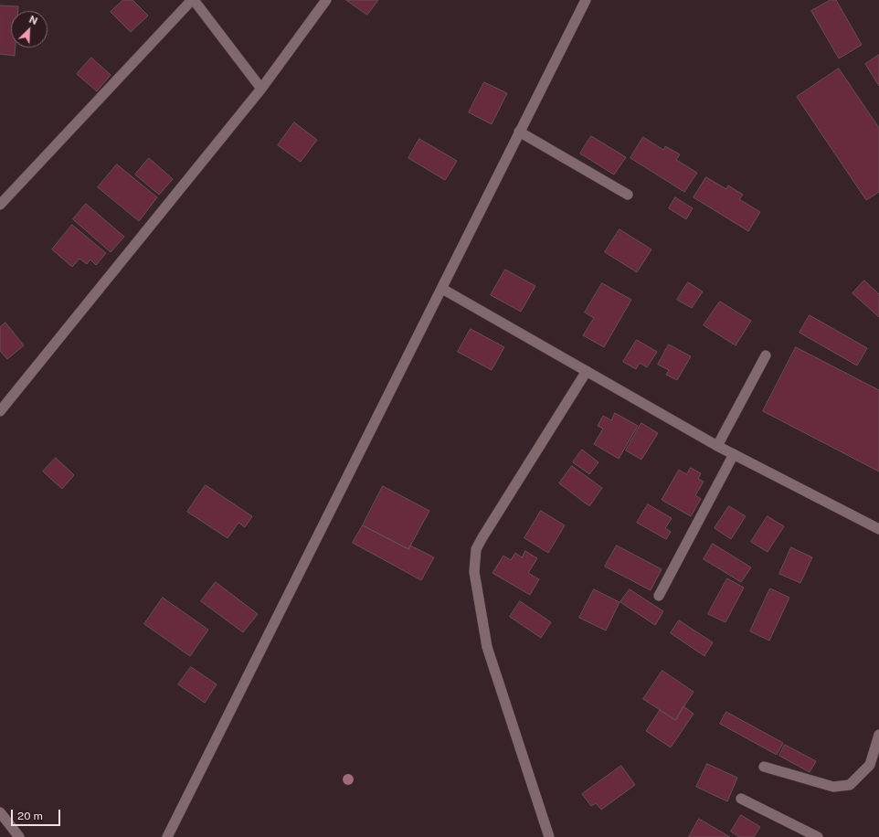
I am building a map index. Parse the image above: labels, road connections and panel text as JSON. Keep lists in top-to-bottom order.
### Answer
{
  "scale_bar": "20 m",
  "north": "top right"
}
